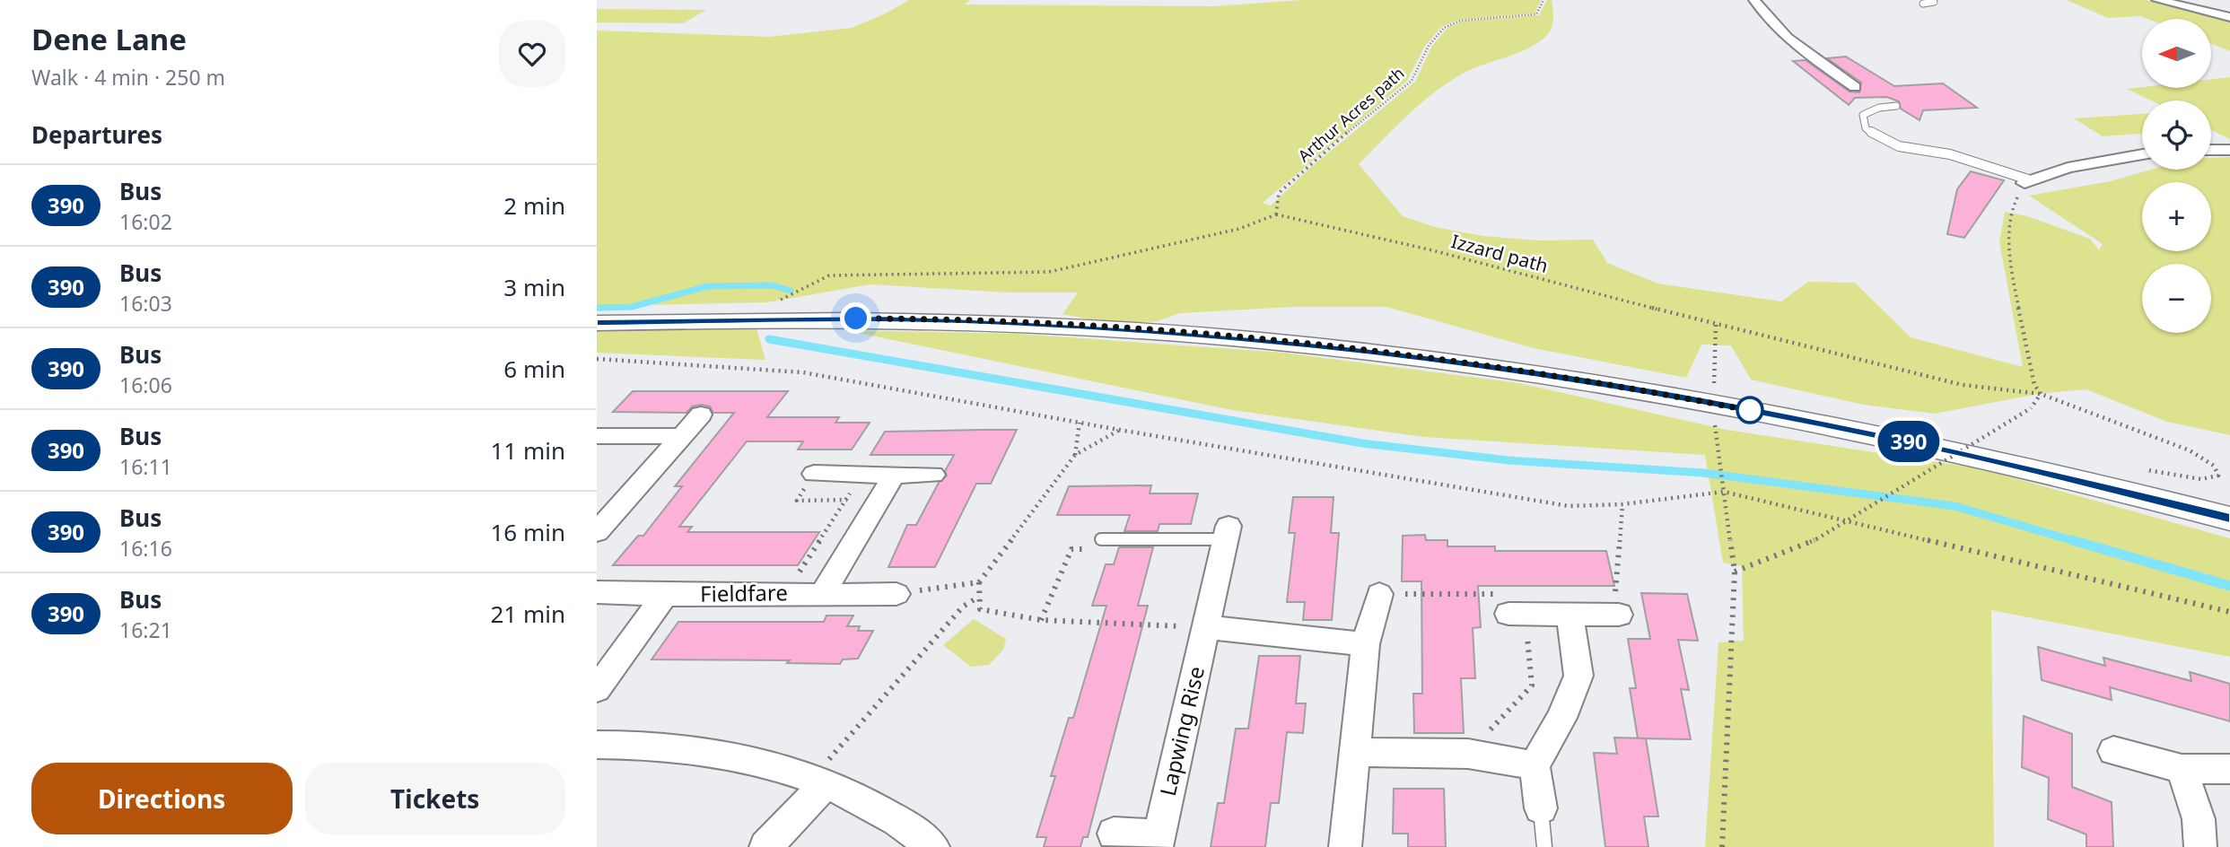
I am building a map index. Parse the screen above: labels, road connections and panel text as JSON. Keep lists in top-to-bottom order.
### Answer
{
  "streets": {
    "street": ["Fieldfare", "Lapwing Rise"],
    "path": ["Arthur Acres path", "Izzard path"]
  },
  "crossings": [
    ["Arthur Acres path", "Izzard path"]
  ],
  "lines": ["bus line 390"],
  "north": "left",
  "page": {
    "heading": [
      ["Dene Lane", "Walk · 4 min · 250 m"],
      "Departures"
    ],
    "on_map": "390",
    "map_buttons": ["+", "−"],
    "list": [
      {
        "mark": "390",
        "name": "Bus",
        "note": "16:02",
        "value": "2 min"
      },
      {
        "mark": "390",
        "name": "Bus",
        "note": "16:03",
        "value": "3 min"
      },
      {
        "mark": "390",
        "name": "Bus",
        "note": "16:06",
        "value": "6 min"
      },
      {
        "mark": "390",
        "name": "Bus",
        "note": "16:11",
        "value": "11 min"
      },
      {
        "mark": "390",
        "name": "Bus",
        "note": "16:16",
        "value": "16 min"
      },
      {
        "mark": "390",
        "name": "Bus",
        "note": "16:21",
        "value": "21 min"
      }
    ],
    "buttons": ["Directions", "Tickets"]
  }
}
